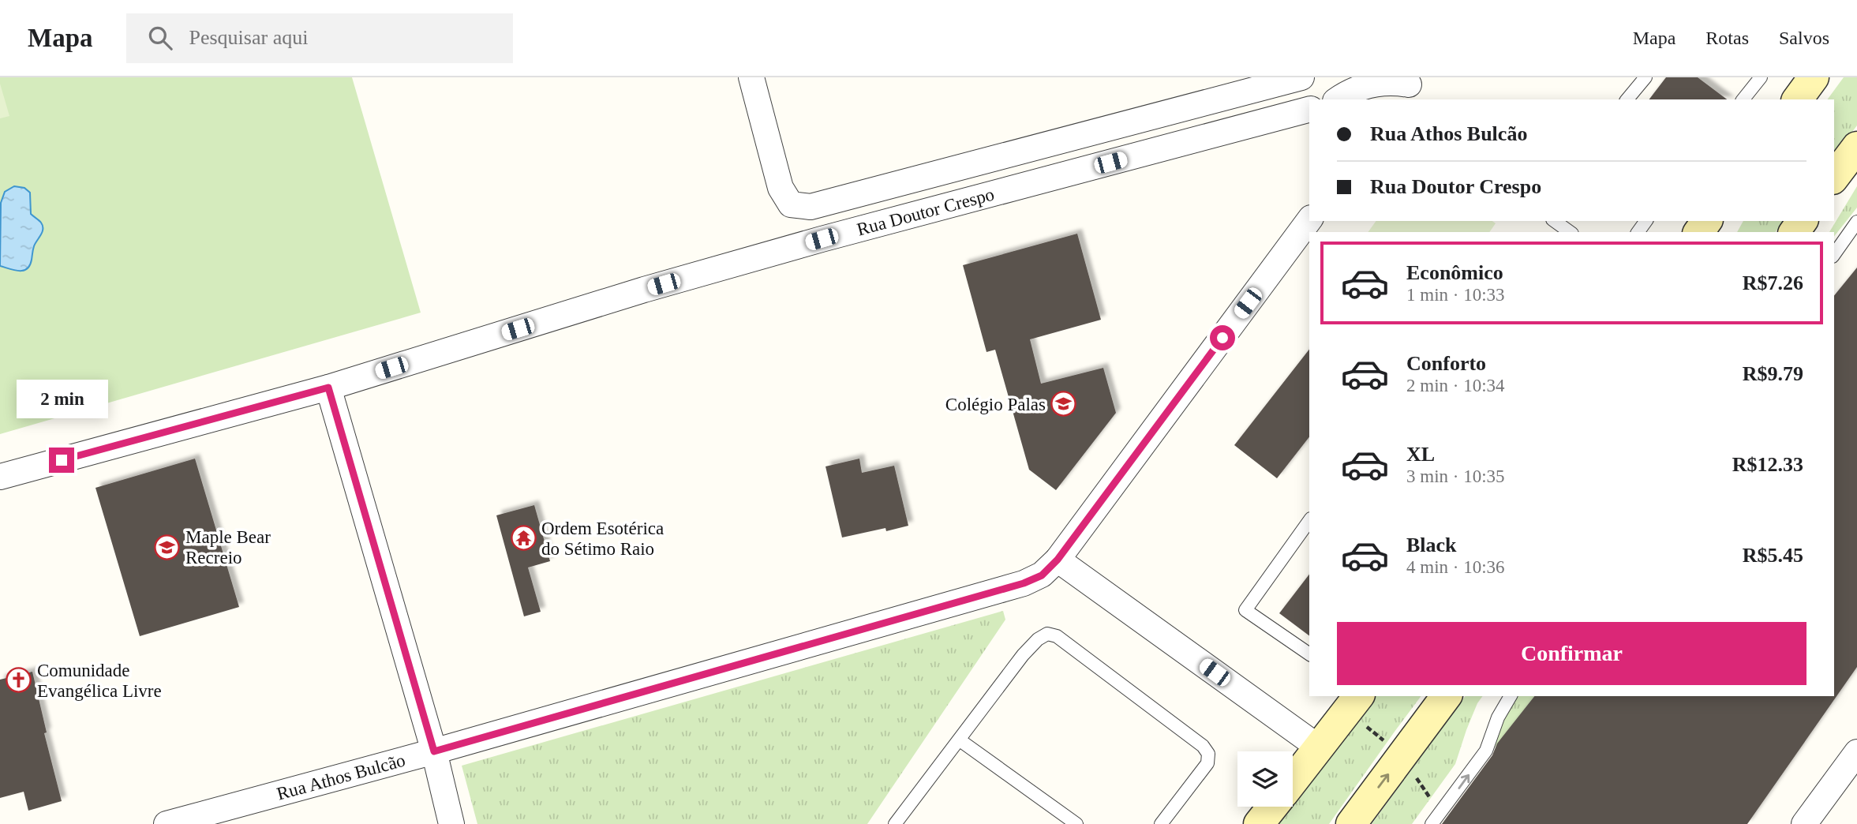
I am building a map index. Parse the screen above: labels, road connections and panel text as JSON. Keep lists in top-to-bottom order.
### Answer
{
  "streets": {
    "street": ["Rua Doutor Crespo", "Rua Athos Bulcão"]
  },
  "places": {
    "school or university": ["Colégio Palas", "Maple Bear Recreio"],
    "temple": ["Ordem Esotérica do Sétimo Raio"],
    "church": ["Comunidade Evangélica Livre"]
  },
  "page": {
    "header": "Mapa",
    "search": "Pesquisar aqui",
    "nav": ["Mapa", "Rotas", "Salvos"],
    "banner": ["Rua Athos Bulcão", "Rua Doutor Crespo"],
    "list": [
      {
        "name": "Econômico",
        "note": "1 min · 10:33",
        "value": "R$7.26"
      },
      {
        "name": "Conforto",
        "note": "2 min · 10:34",
        "value": "R$9.79"
      },
      {
        "name": "XL",
        "note": "3 min · 10:35",
        "value": "R$12.33"
      },
      {
        "name": "Black",
        "note": "4 min · 10:36",
        "value": "R$5.45"
      }
    ],
    "bubble": "2 min",
    "buttons": "Confirmar"
  }
}
